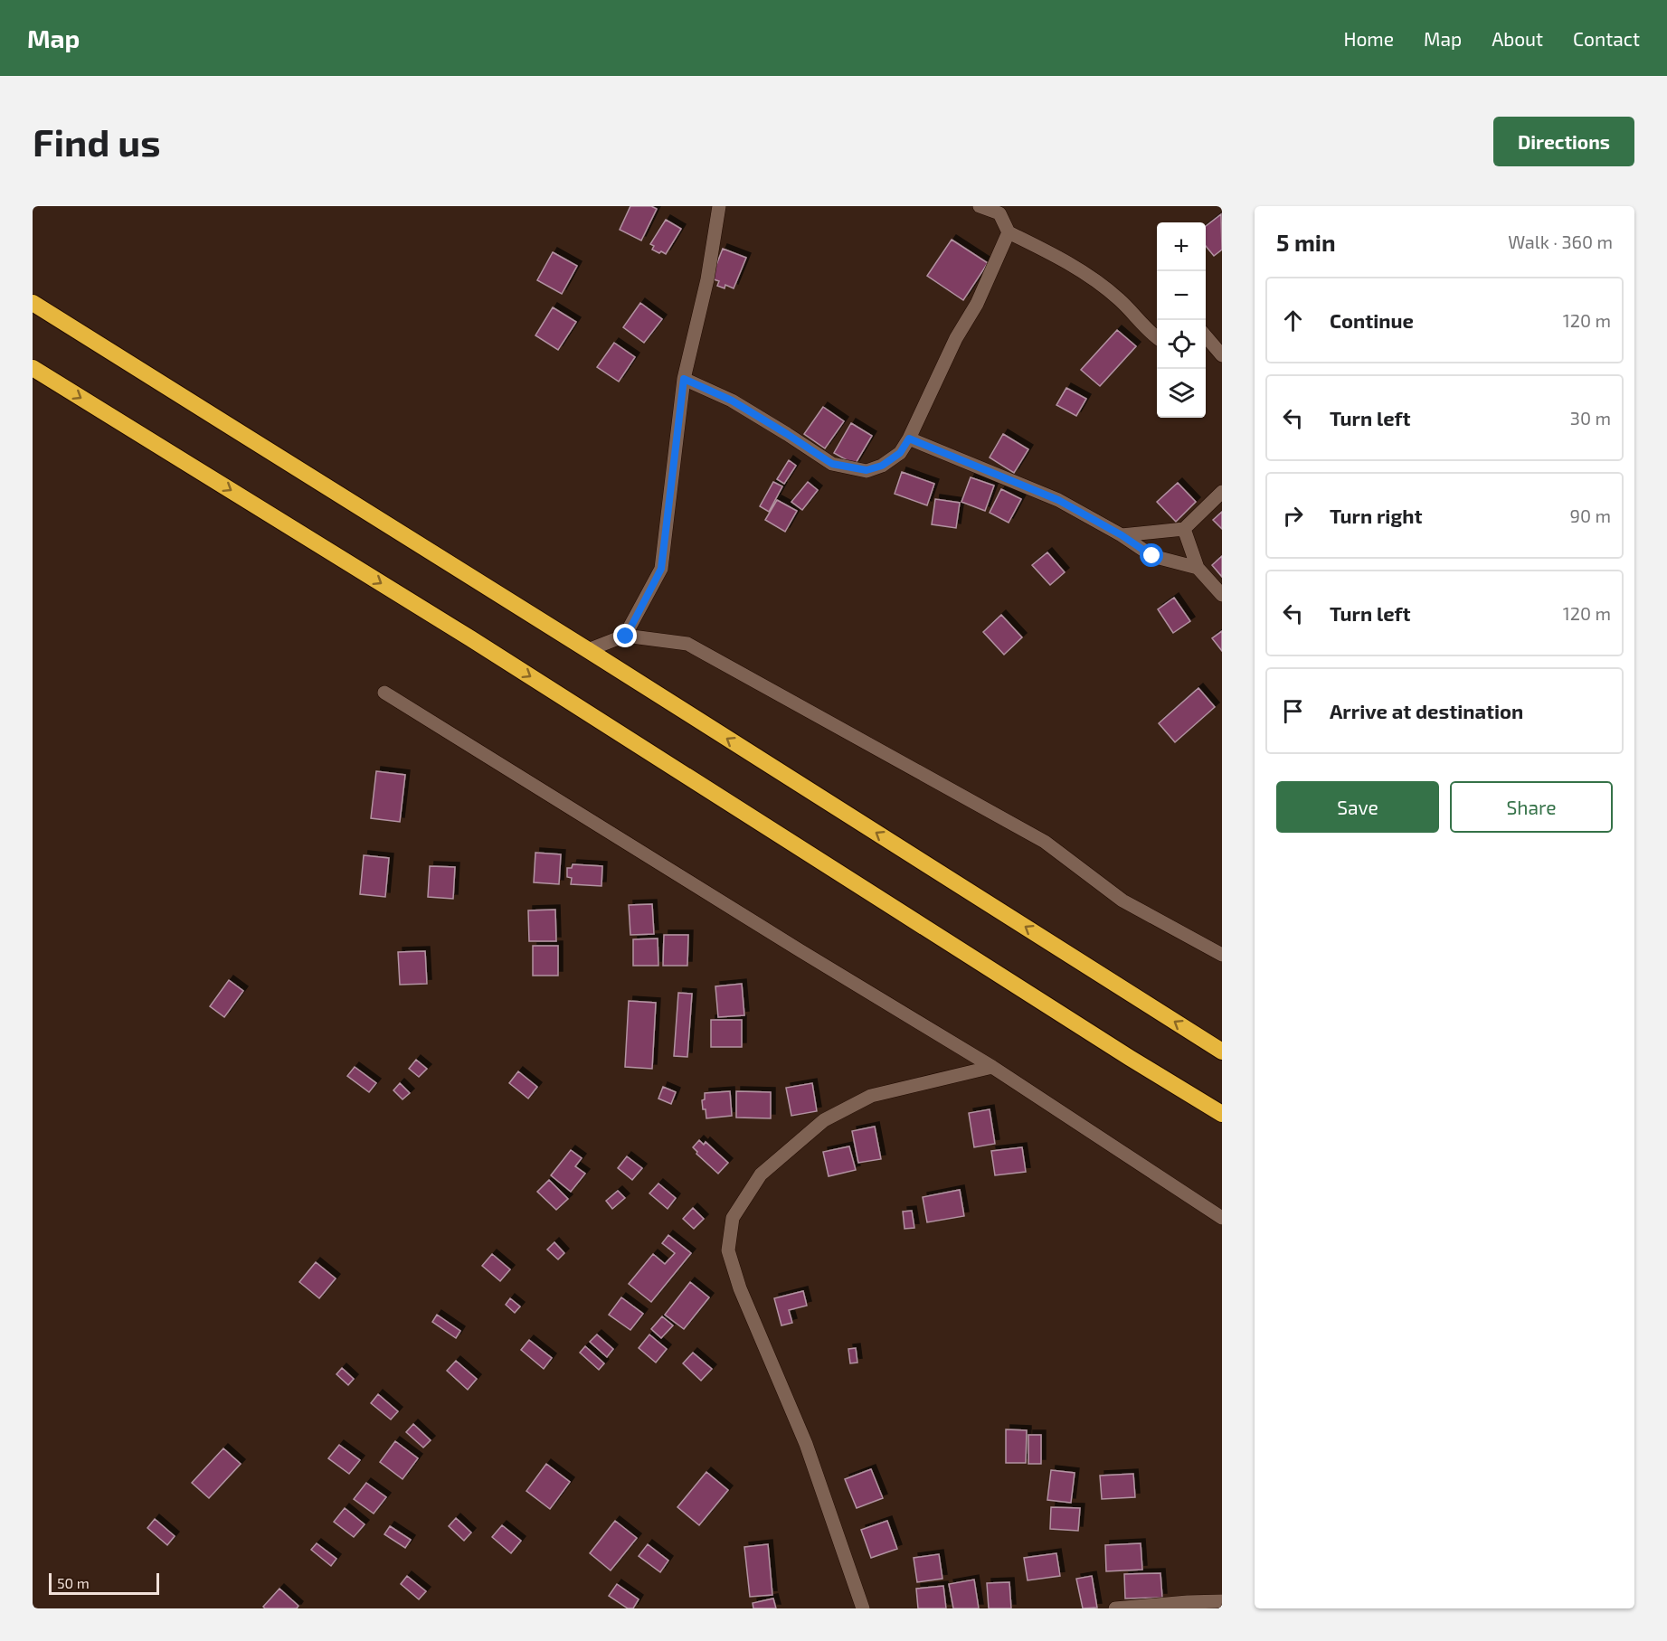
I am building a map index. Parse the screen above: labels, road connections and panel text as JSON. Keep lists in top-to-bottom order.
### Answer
{
  "scale_bar": "50 m",
  "page": {
    "header": "Map",
    "nav": [
      "Home",
      "Map",
      "About",
      "Contact"
    ],
    "buttons": [
      "Directions",
      ["Save", "Share"]
    ],
    "title": "Find us",
    "heading": ["5 min", "Walk · 360 m"],
    "map_buttons": ["+", "−"],
    "list": [
      ["Continue", "120 m"],
      ["Turn left", "30 m"],
      ["Turn right", "90 m"],
      ["Turn left", "120 m"],
      "Arrive at destination"
    ],
    "scale": "50 m"
  }
}
